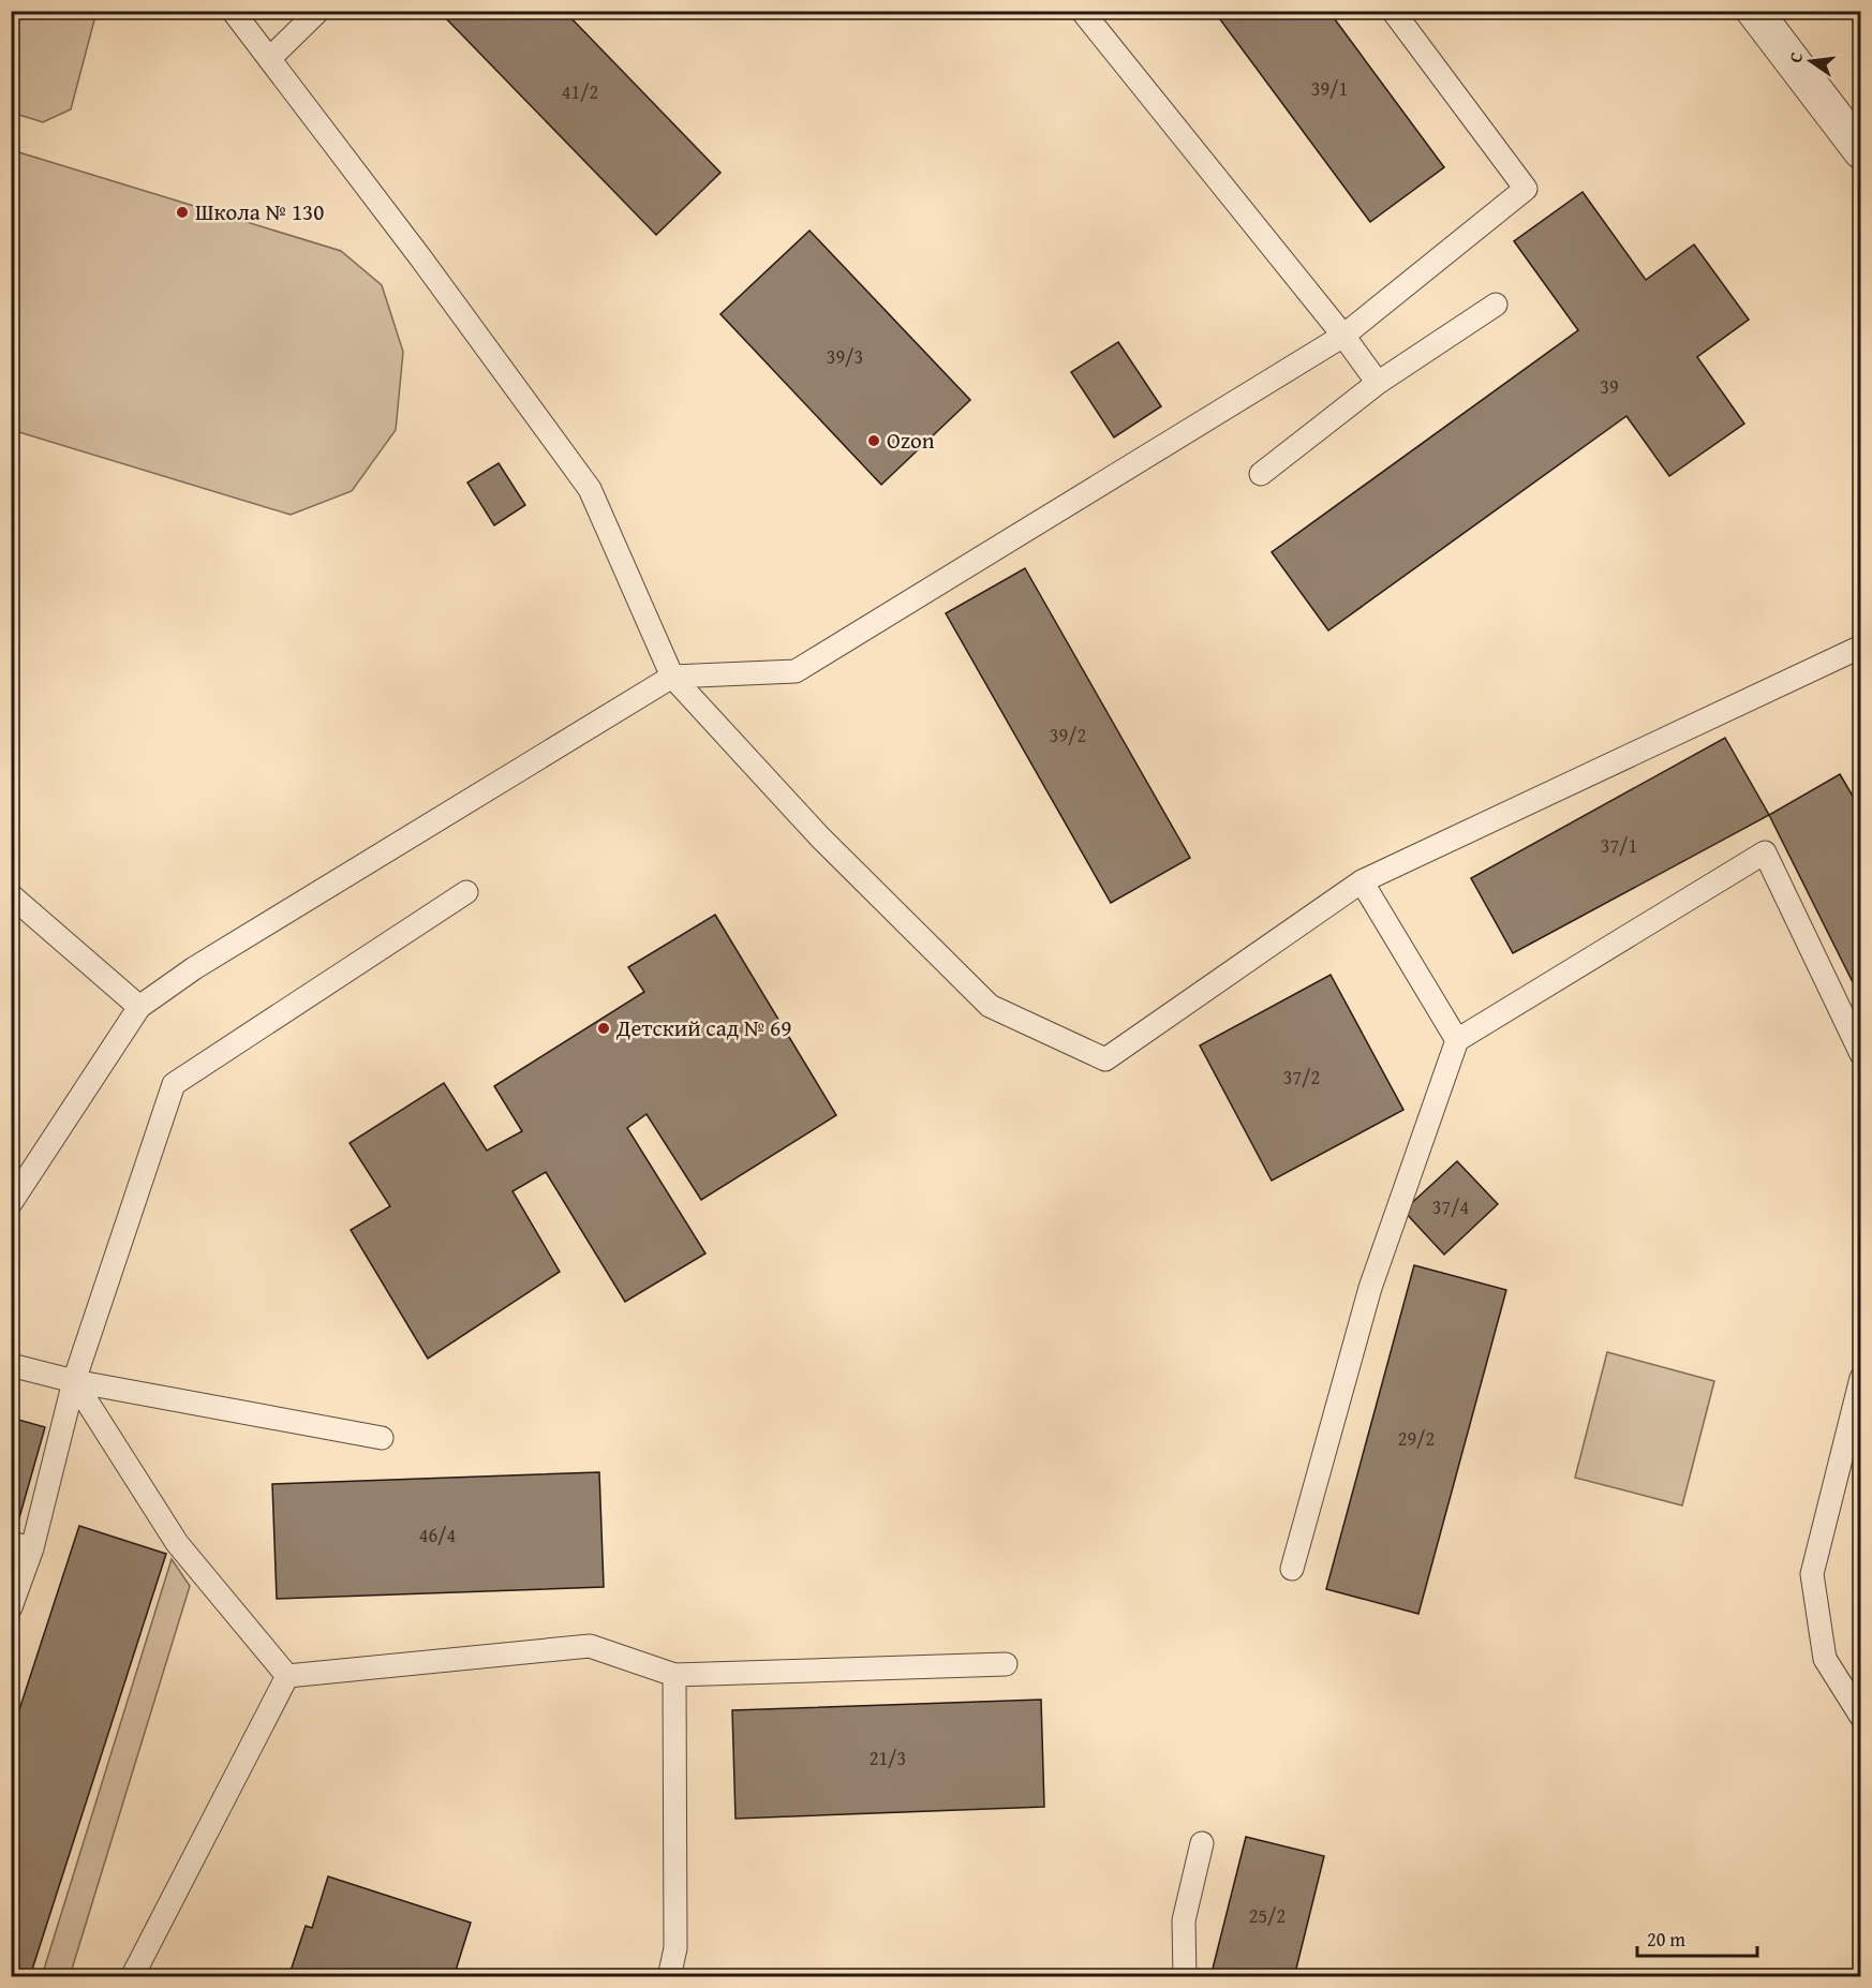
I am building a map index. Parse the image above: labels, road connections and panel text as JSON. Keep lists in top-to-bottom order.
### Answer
{
  "places": ["Школа № 130", "Ozon", "Детский сад № 69"],
  "house_numbers": [
    "39/1",
    "41/2",
    "39/3",
    "39",
    "39/2",
    "37/1",
    "37/2",
    "37/4",
    "29/2",
    "46/4",
    "21/3",
    "25/2"
  ],
  "scale_bar": "20 m",
  "north": "left"
}
